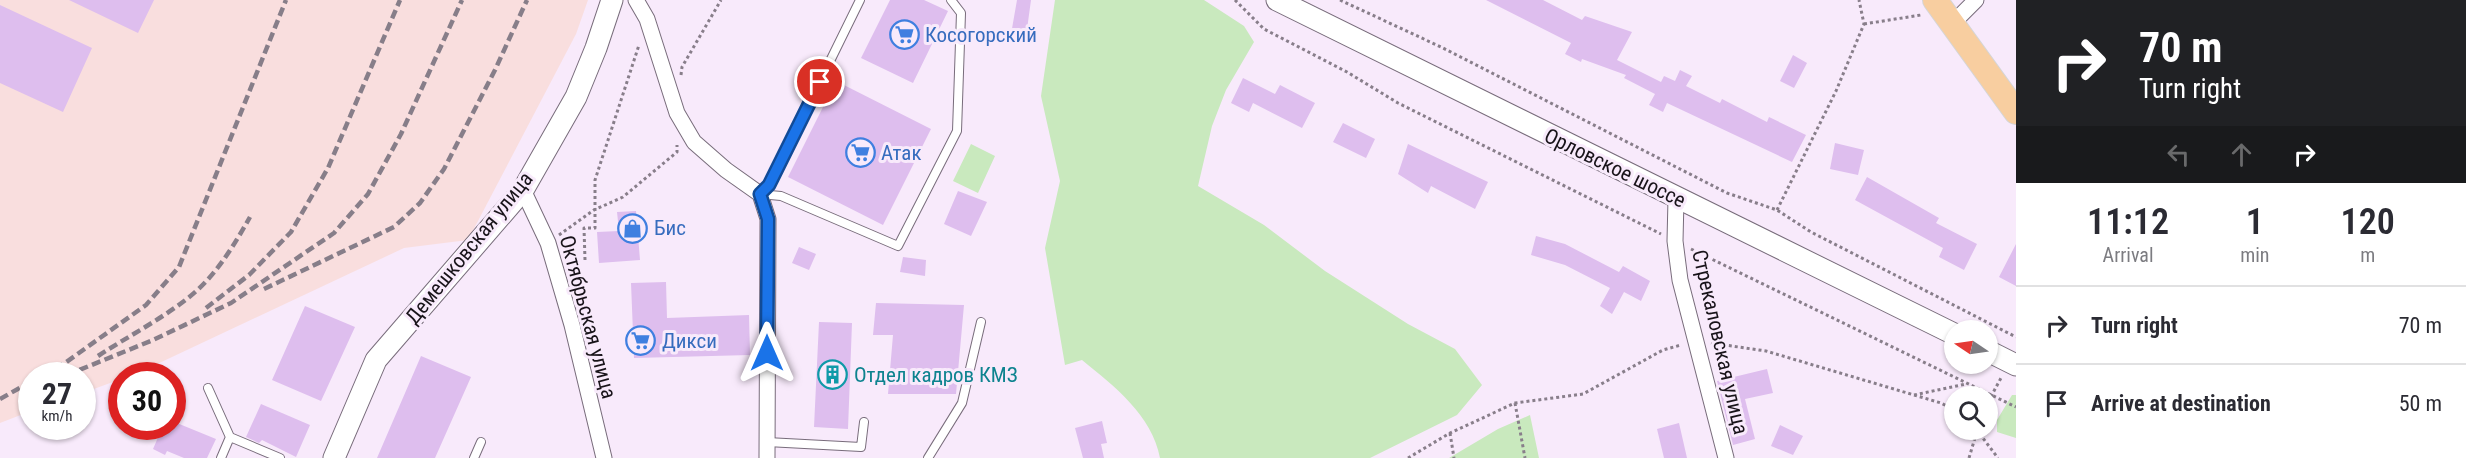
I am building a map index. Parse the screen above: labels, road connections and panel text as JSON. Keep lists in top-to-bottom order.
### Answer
{
  "streets": {
    "main road": ["Орловское шоссе", "Демешковская улица"],
    "street": ["Октябрьская улица", "Стрекаловская улица"]
  },
  "crossings": [
    ["Орловское шоссе", "Стрекаловская улица"],
    ["Демешковская улица", "Октябрьская улица"]
  ],
  "places": {
    "supermarket": ["Косогорский", "Атак", "Дикси"],
    "shop": ["Бис"],
    "building": ["Отдел кадров КМЗ"]
  },
  "north": "left",
  "page": {
    "turn": ["70 m", "Turn right"],
    "eta": [
      "11:12",
      "Arrival",
      "1",
      "min",
      "120",
      "m"
    ],
    "list": [
      {
        "name": "Turn right",
        "value": "70 m"
      },
      {
        "name": "Arrive at destination",
        "value": "50 m"
      }
    ],
    "speed": "27 km/h",
    "limit": "30"
  }
}
